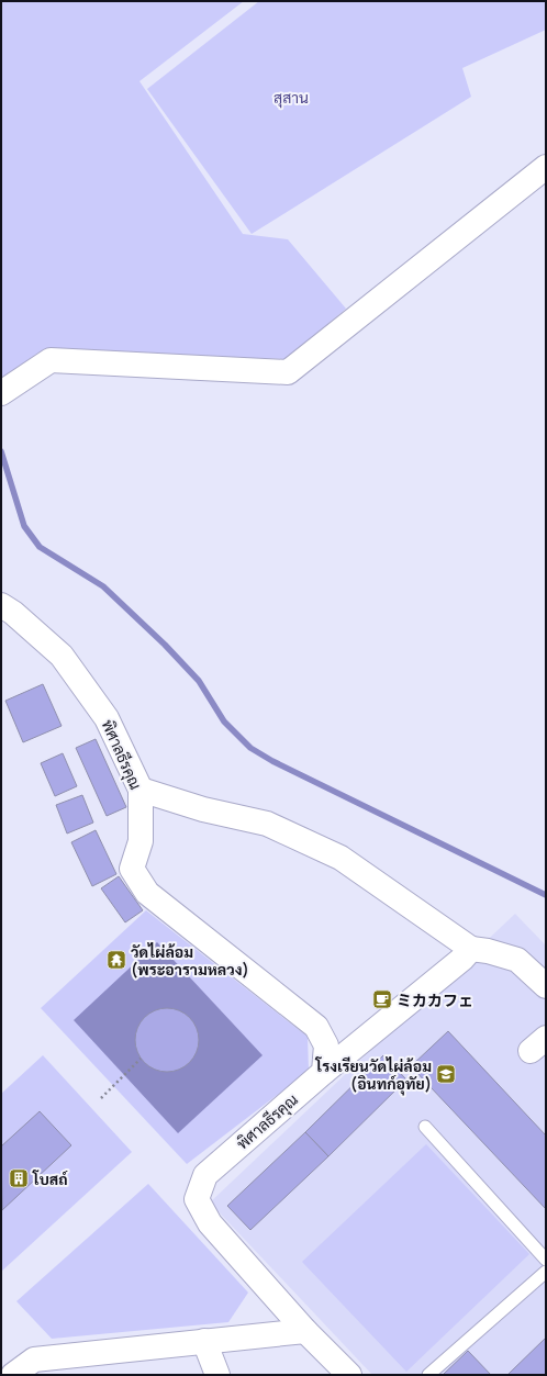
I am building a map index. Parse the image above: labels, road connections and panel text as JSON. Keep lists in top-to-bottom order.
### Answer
{
  "streets": {
    "street": ["พิศาลธีรคุณ"]
  },
  "parks": ["สุสาน"],
  "places": {
    "temple": ["วัดไผ่ล้อม (พระอารามหลวง)"],
    "cafe": ["ミカカフェ"],
    "school or university": ["โรงเรียนวัดไผ่ล้อม (อินทก์อุทัย)"],
    "building": ["โบสถ์"]
  }
}
